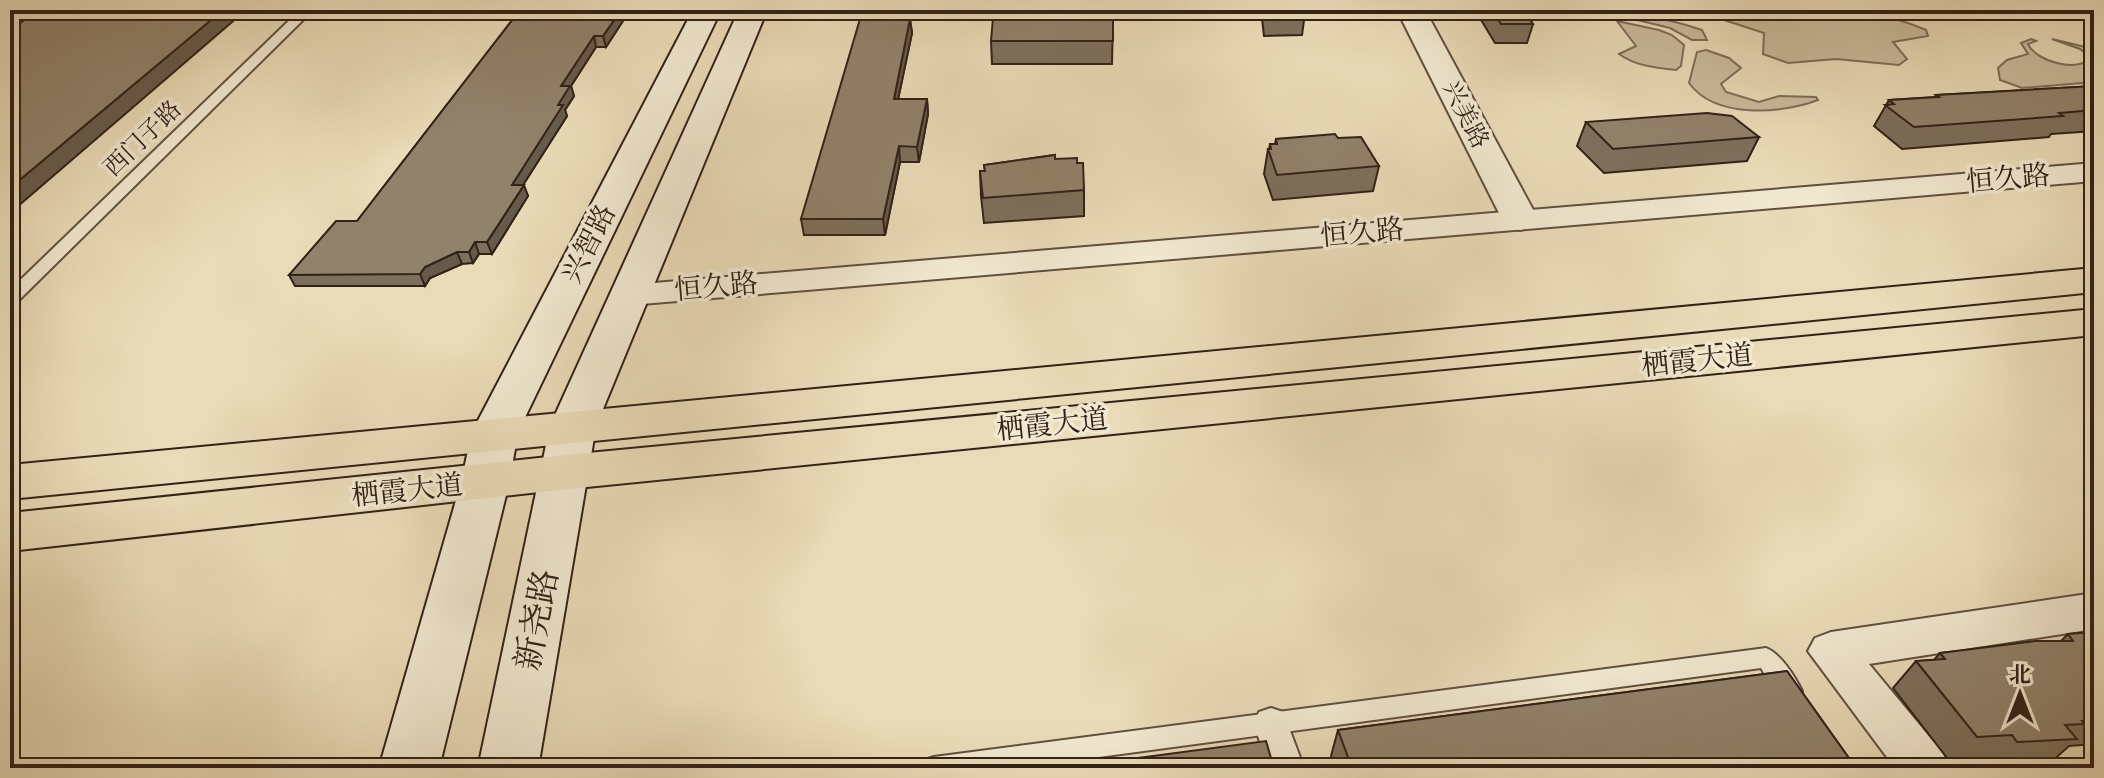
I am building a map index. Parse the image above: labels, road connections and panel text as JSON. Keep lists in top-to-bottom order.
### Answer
{
  "streets": {
    "main road": [
      "兴美路",
      "兴智路",
      "栖霞大道",
      "新尧路"
    ],
    "street": ["恒久路"],
    "lane": ["西门子路"]
  },
  "crossings": [
    ["兴美路", "恒久路"],
    ["恒久路", "兴智路"],
    ["兴智路", "栖霞大道"],
    ["兴智路", "新尧路"],
    ["栖霞大道", "新尧路"]
  ],
  "north": "top"
}
